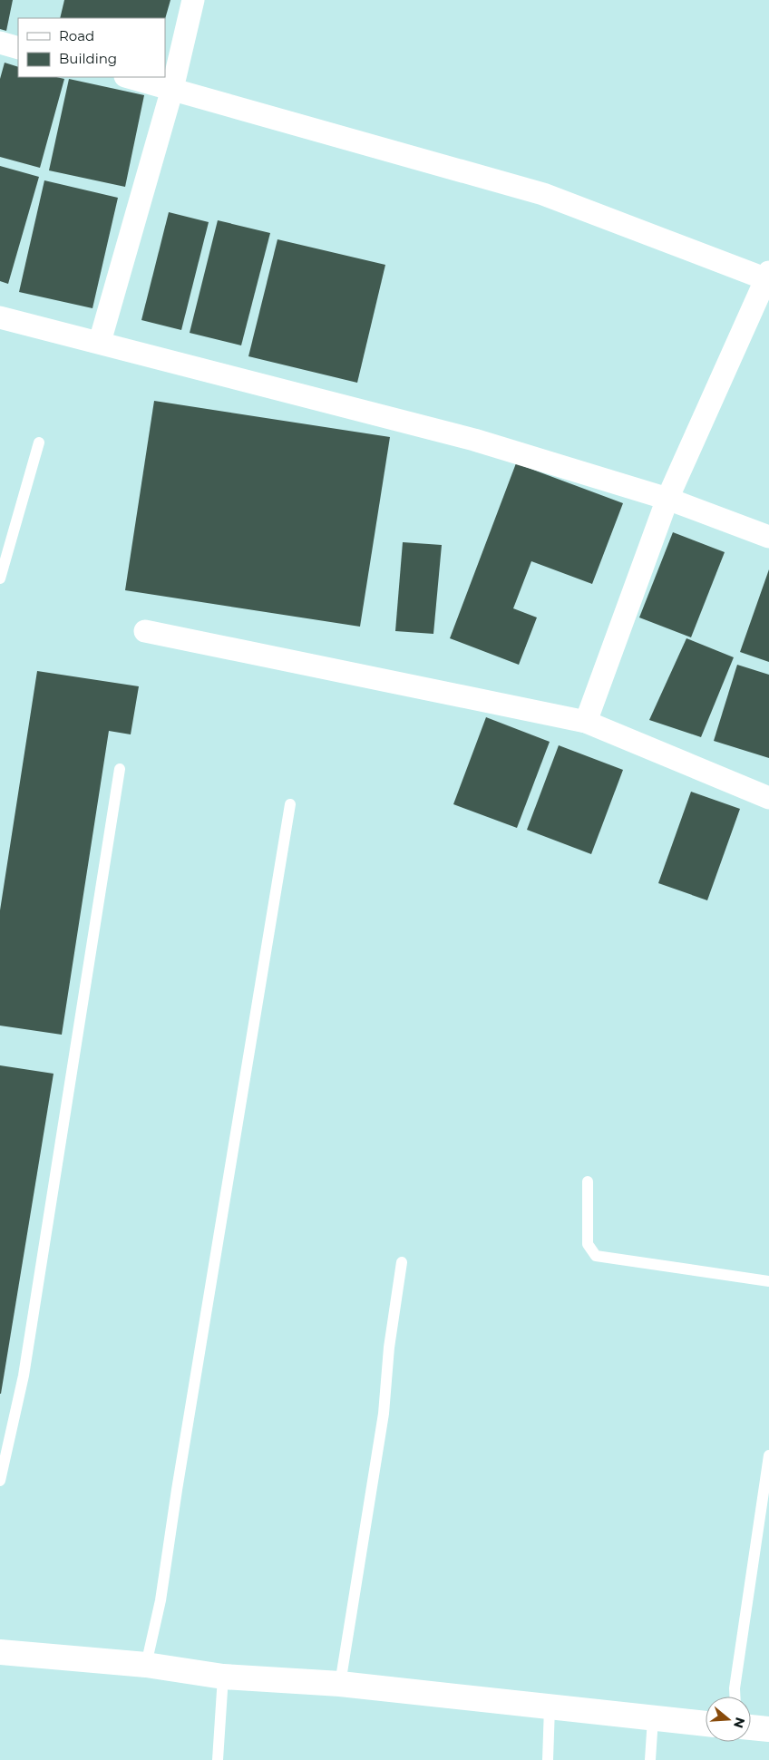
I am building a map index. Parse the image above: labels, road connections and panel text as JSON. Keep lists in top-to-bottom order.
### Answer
{
  "legend": ["Road", "Building"],
  "north": "right"
}
